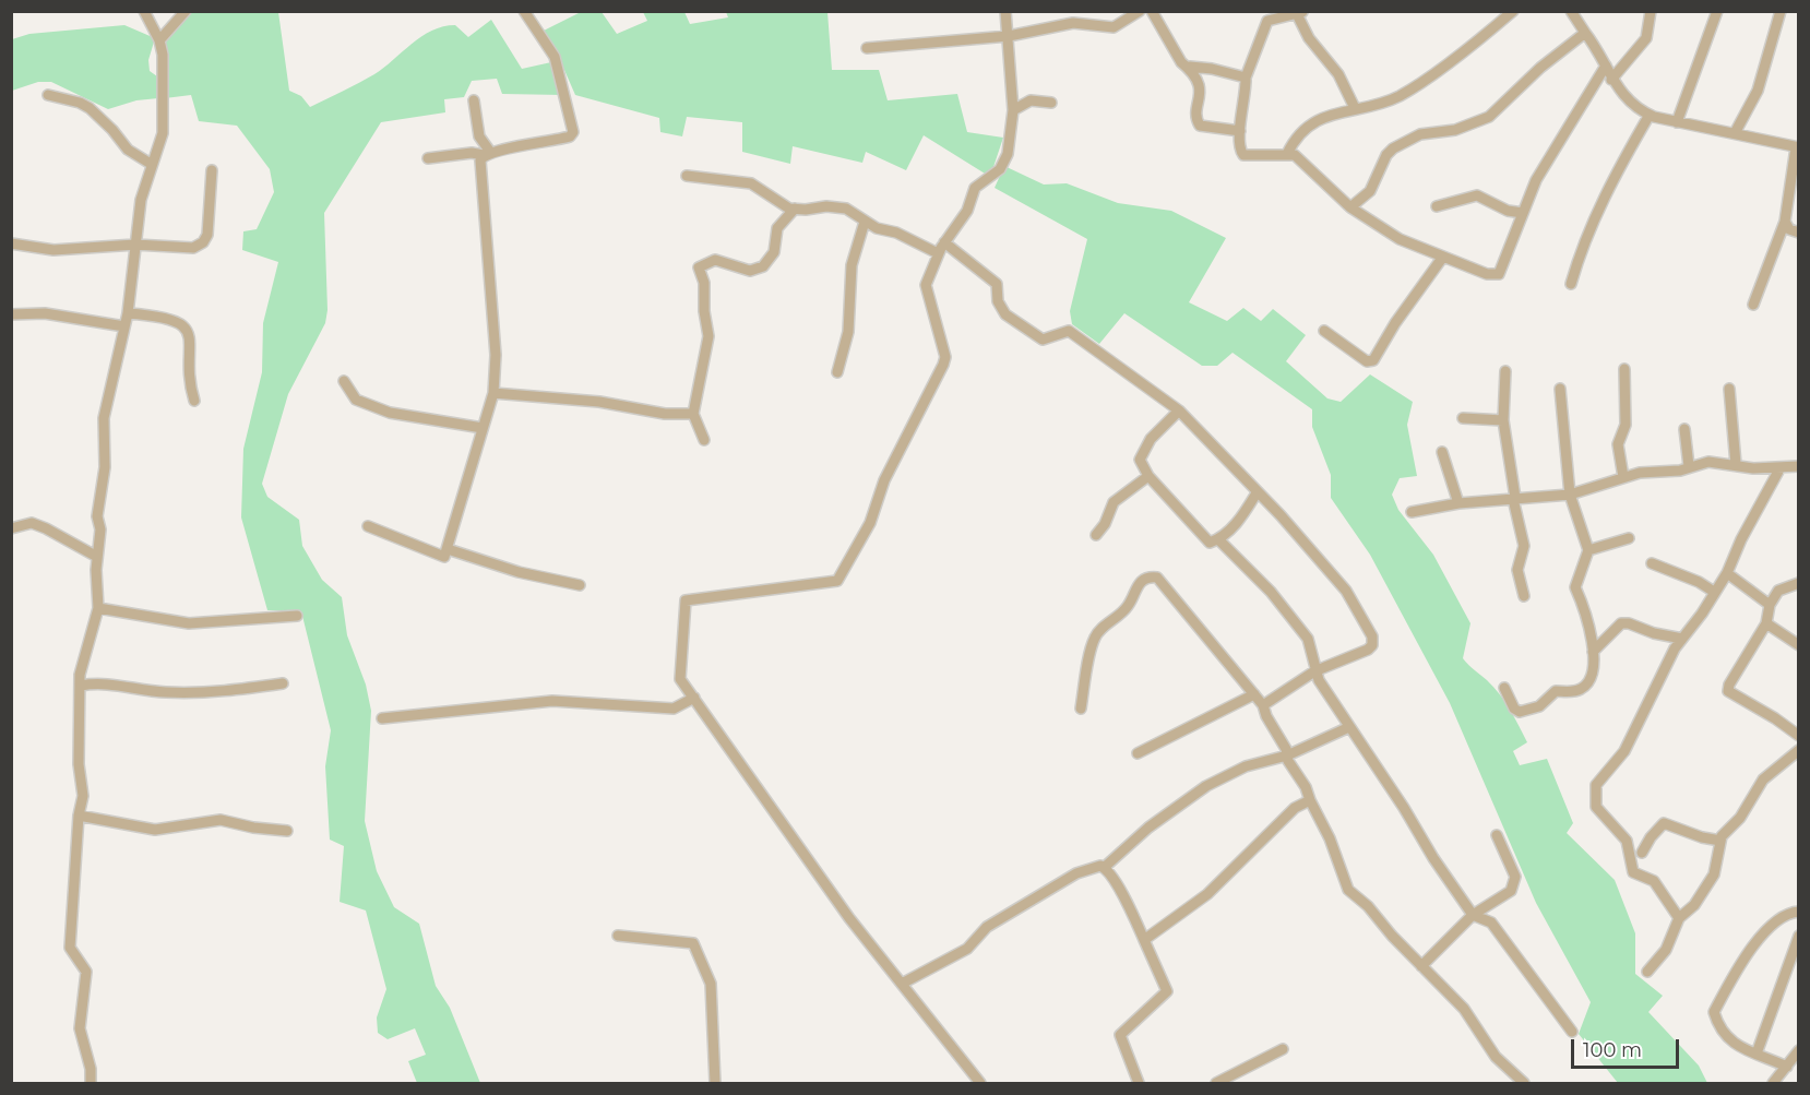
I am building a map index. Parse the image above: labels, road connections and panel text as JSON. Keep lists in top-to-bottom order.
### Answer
{
  "scale_bar": "100 m"
}
